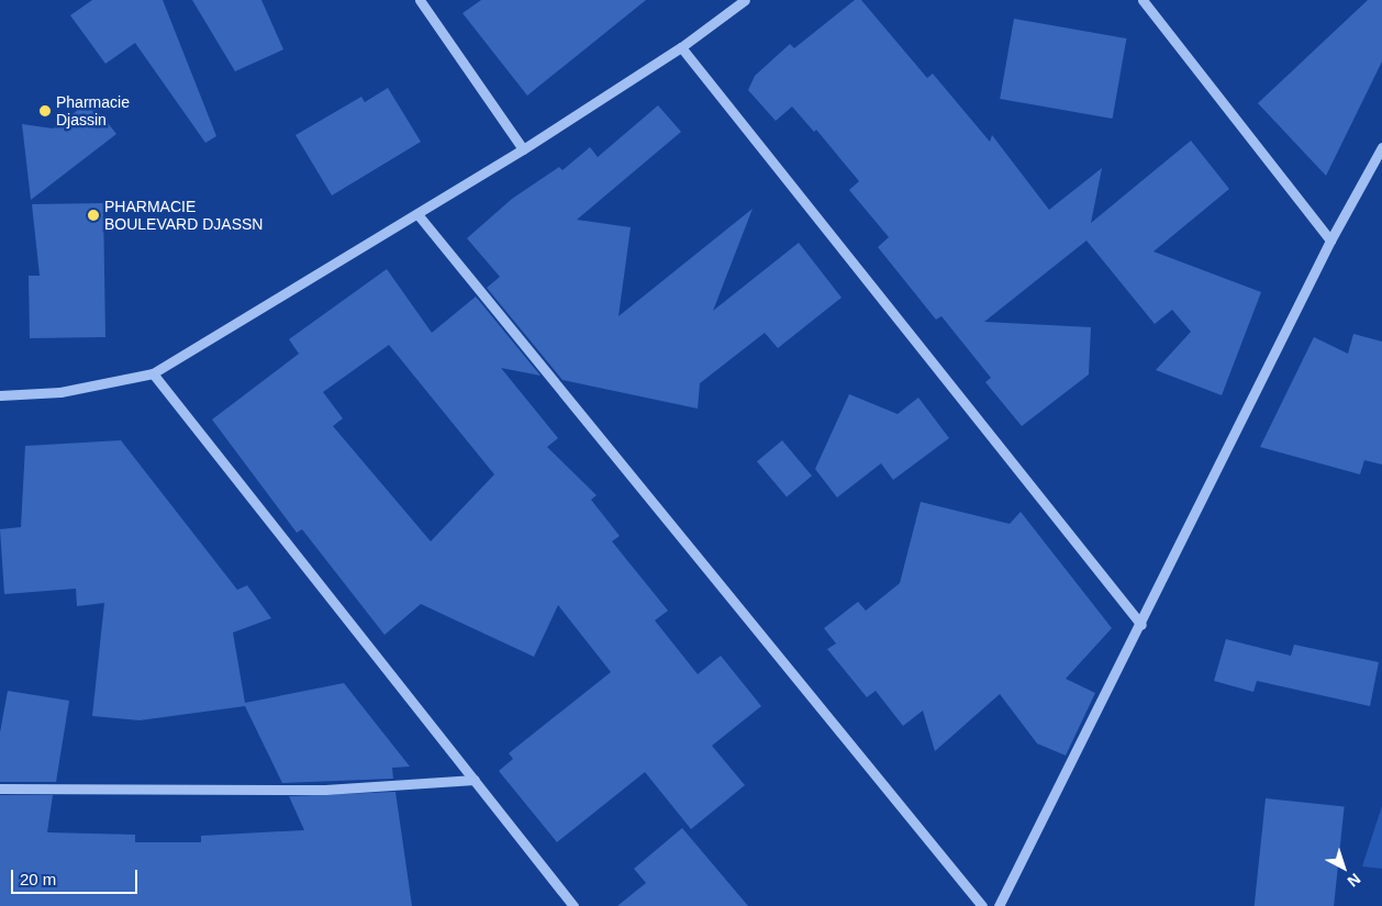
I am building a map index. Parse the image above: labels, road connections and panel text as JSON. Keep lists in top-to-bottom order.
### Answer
{
  "places": ["Pharmacie Djassin", "PHARMACIE BOULEVARD DJASSN"],
  "scale_bar": "20 m",
  "north": "bottom right"
}
